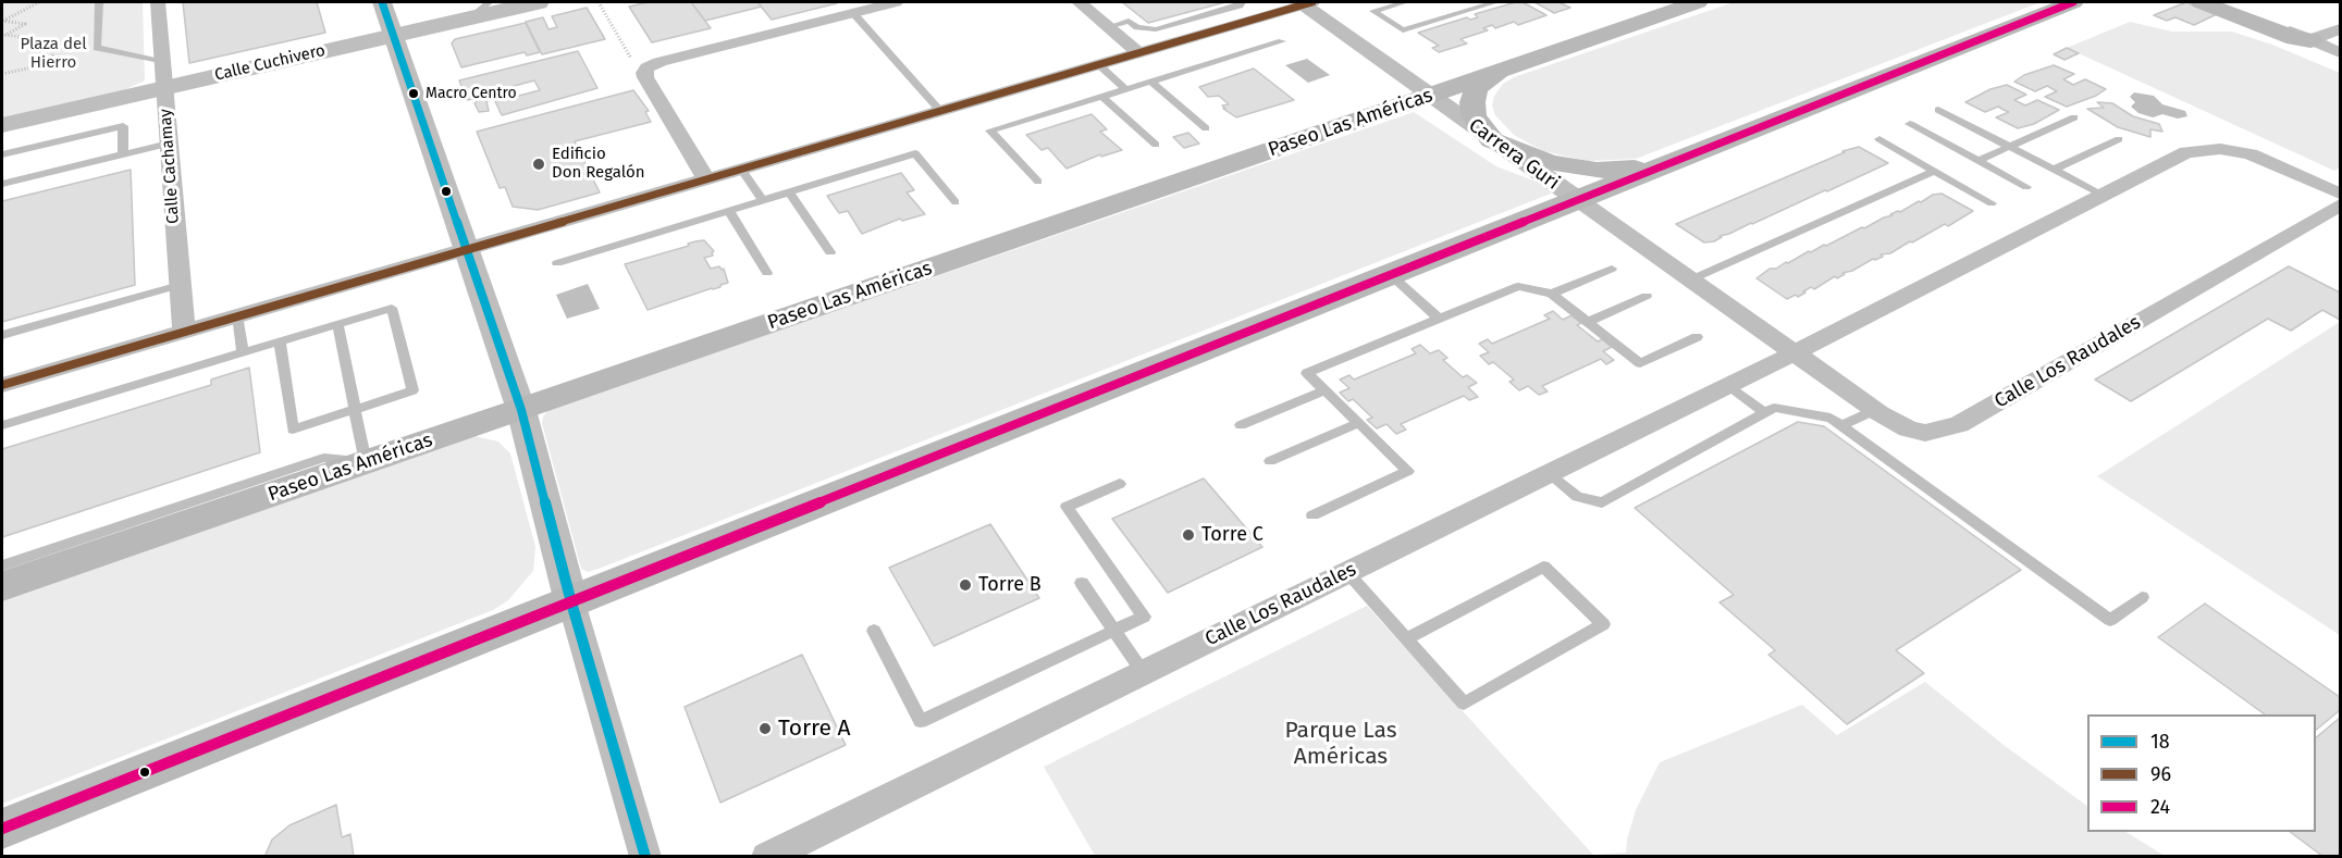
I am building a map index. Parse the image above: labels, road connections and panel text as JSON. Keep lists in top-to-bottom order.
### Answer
{
  "streets": {
    "main road": ["Calle Cuchivero", "Paseo Las Américas"],
    "street": ["Carrera Guri", "Calle Cachamay", "Calle Los Raudales"]
  },
  "crossings": [
    ["Calle Cuchivero", "Calle Cachamay"],
    ["Paseo Las Américas", "Carrera Guri"],
    ["Carrera Guri", "Calle Los Raudales"]
  ],
  "parks": ["Plaza del Hierro", "Parque Las Américas"],
  "places": [
    "Macro Centro",
    "Edificio Don Regalón",
    "Torre C",
    "Torre B",
    "Torre A"
  ],
  "lines": ["transit line 18", "transit line 96", "transit line 24"],
  "legend": ["18", "96", "24"]
}
